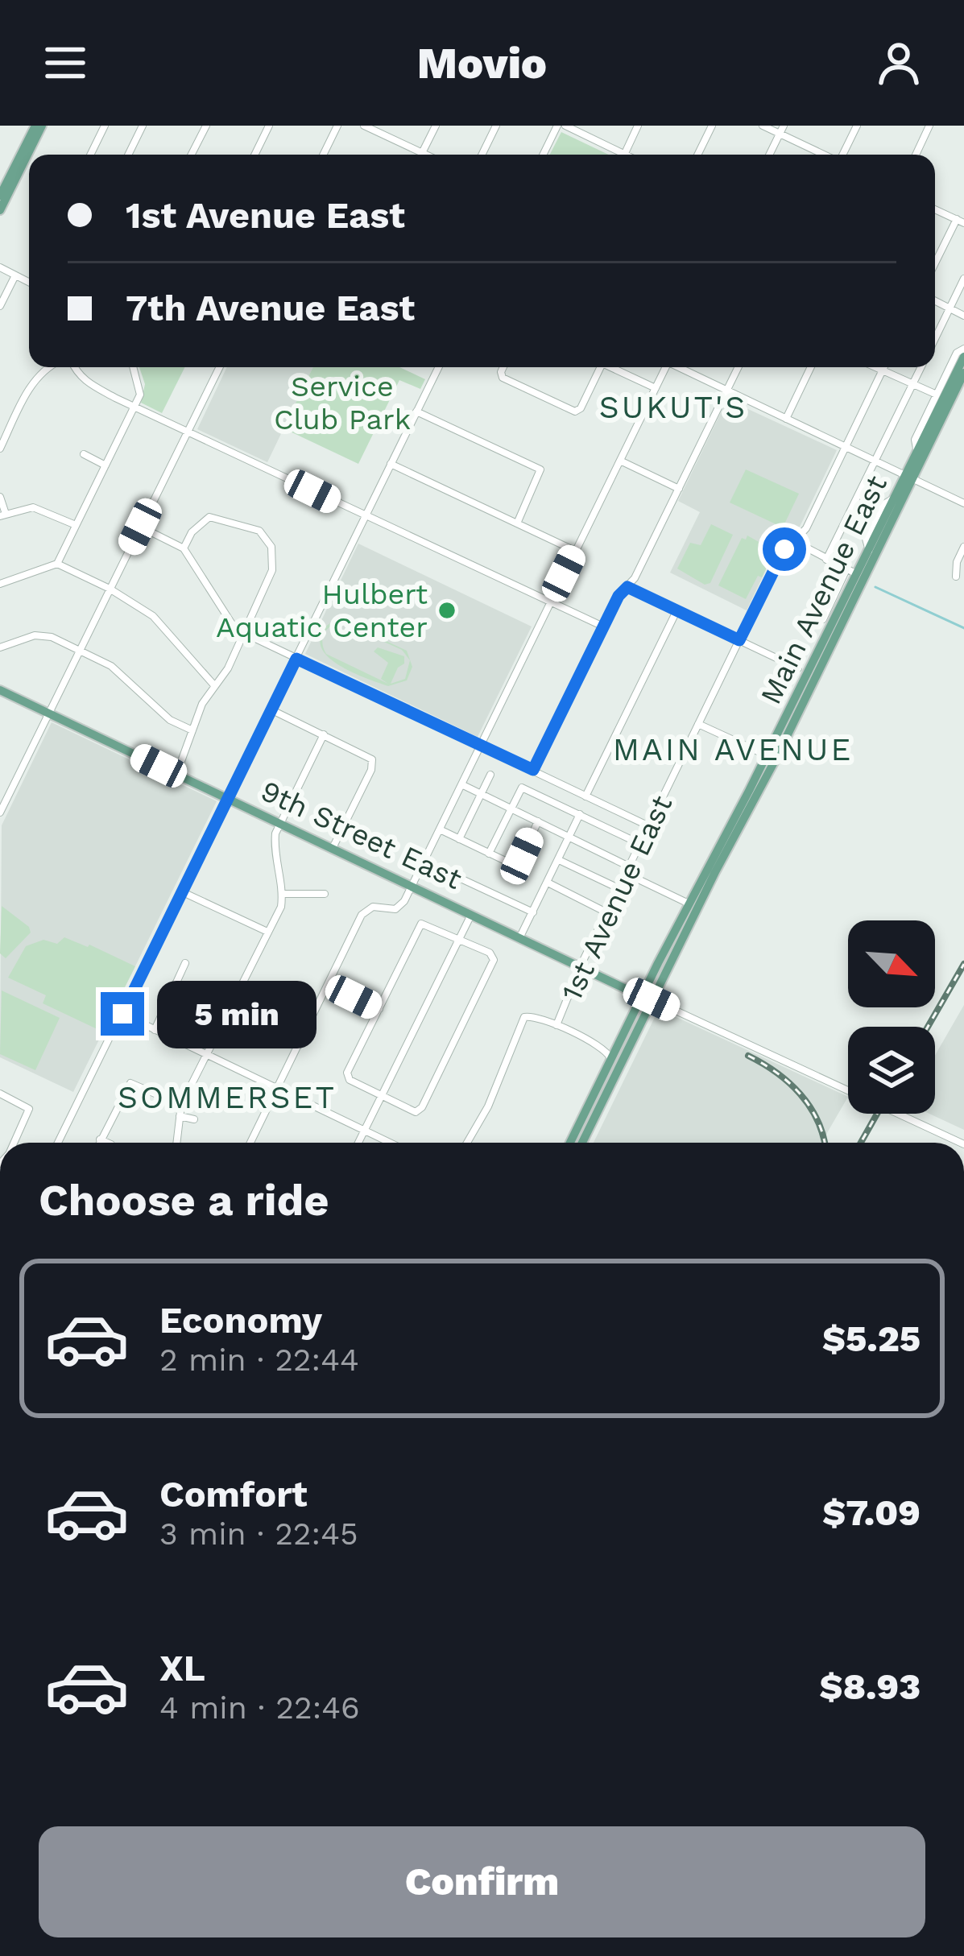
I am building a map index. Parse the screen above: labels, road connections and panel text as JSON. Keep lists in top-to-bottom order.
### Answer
{
  "streets": {
    "main road": ["Main Avenue East", "9th Street East"],
    "street": ["1st Avenue East"]
  },
  "crossings": [
    ["Main Avenue East", "9th Street East"],
    ["9th Street East", "1st Avenue East"]
  ],
  "districts": ["SUKUT'S", "MAIN AVENUE", "SOMMERSET"],
  "parks": ["Service Club Park"],
  "places": ["Hulbert Aquatic Center"],
  "north": "bottom right",
  "page": {
    "header": "Movio",
    "banner": ["1st Avenue East", "7th Avenue East"],
    "bubble": "5 min",
    "heading": "Choose a ride",
    "list": [
      {
        "name": "Economy",
        "note": "2 min · 22:44",
        "value": "$5.25"
      },
      {
        "name": "Comfort",
        "note": "3 min · 22:45",
        "value": "$7.09"
      },
      {
        "name": "XL",
        "note": "4 min · 22:46",
        "value": "$8.93"
      }
    ],
    "buttons": "Confirm"
  }
}
